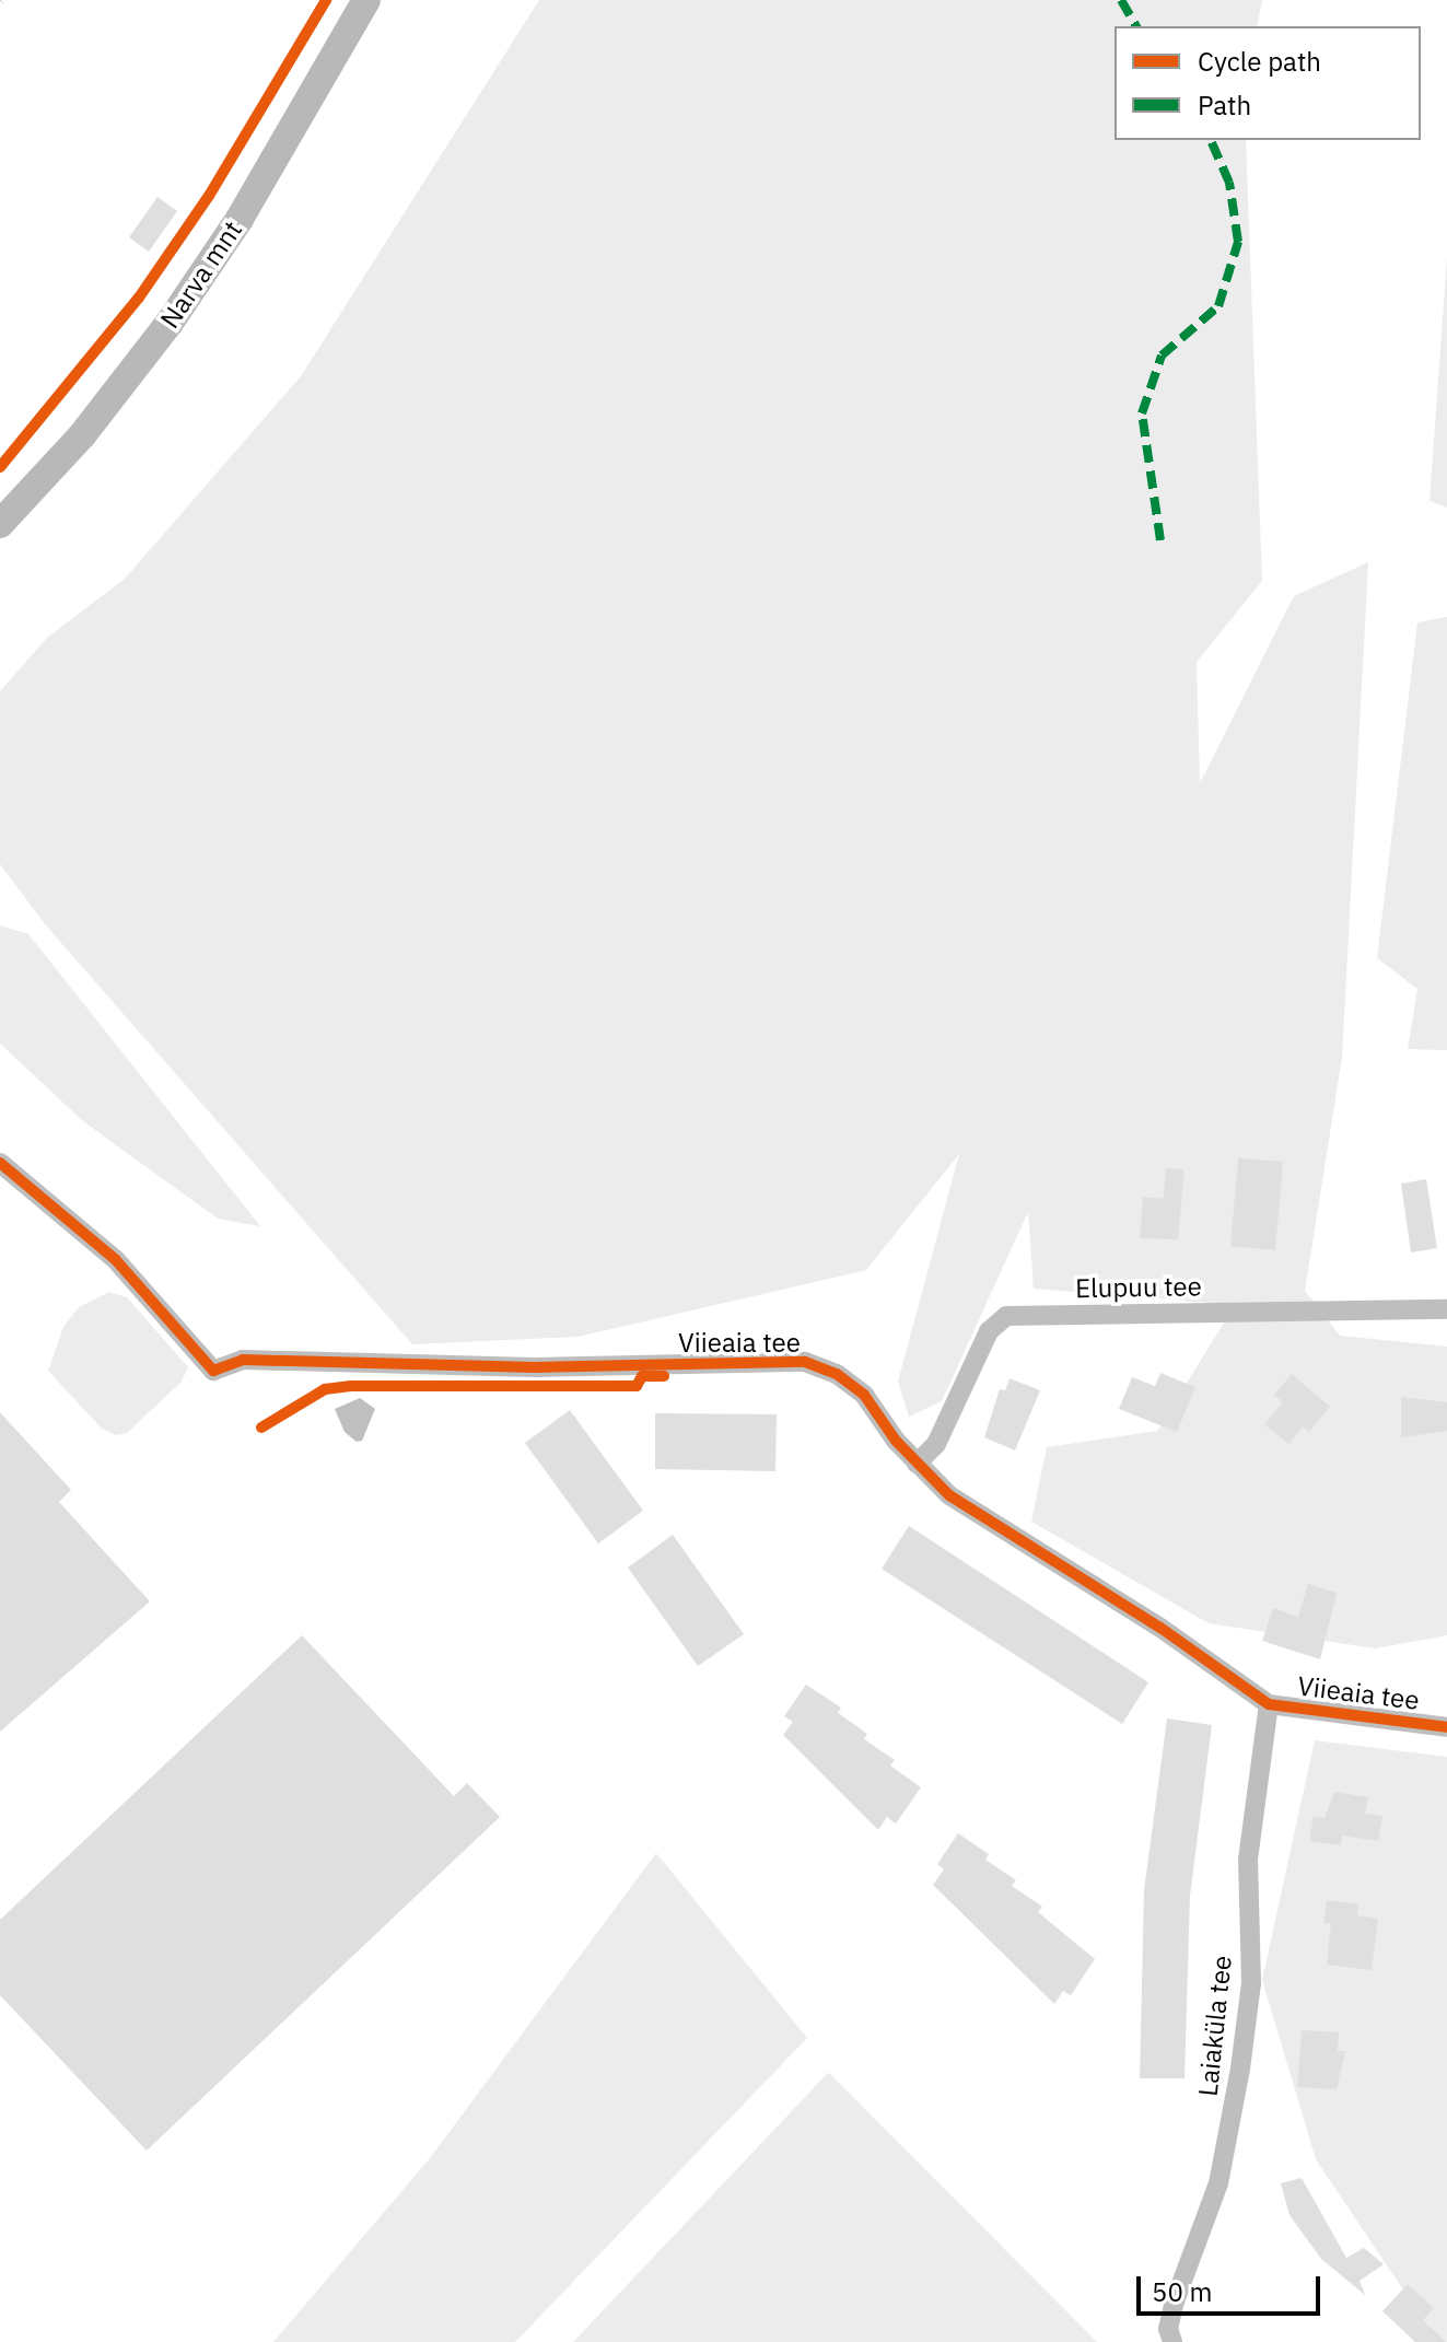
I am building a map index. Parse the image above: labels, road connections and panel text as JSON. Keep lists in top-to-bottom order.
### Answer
{
  "streets": {
    "main road": ["Narva mnt"],
    "street": ["Elupuu tee", "Viieaia tee", "Laiaküla tee"]
  },
  "crossings": [
    ["Elupuu tee", "Viieaia tee"],
    ["Viieaia tee", "Laiaküla tee"]
  ],
  "legend": ["Cycle path", "Path"],
  "scale_bar": "50 m"
}
